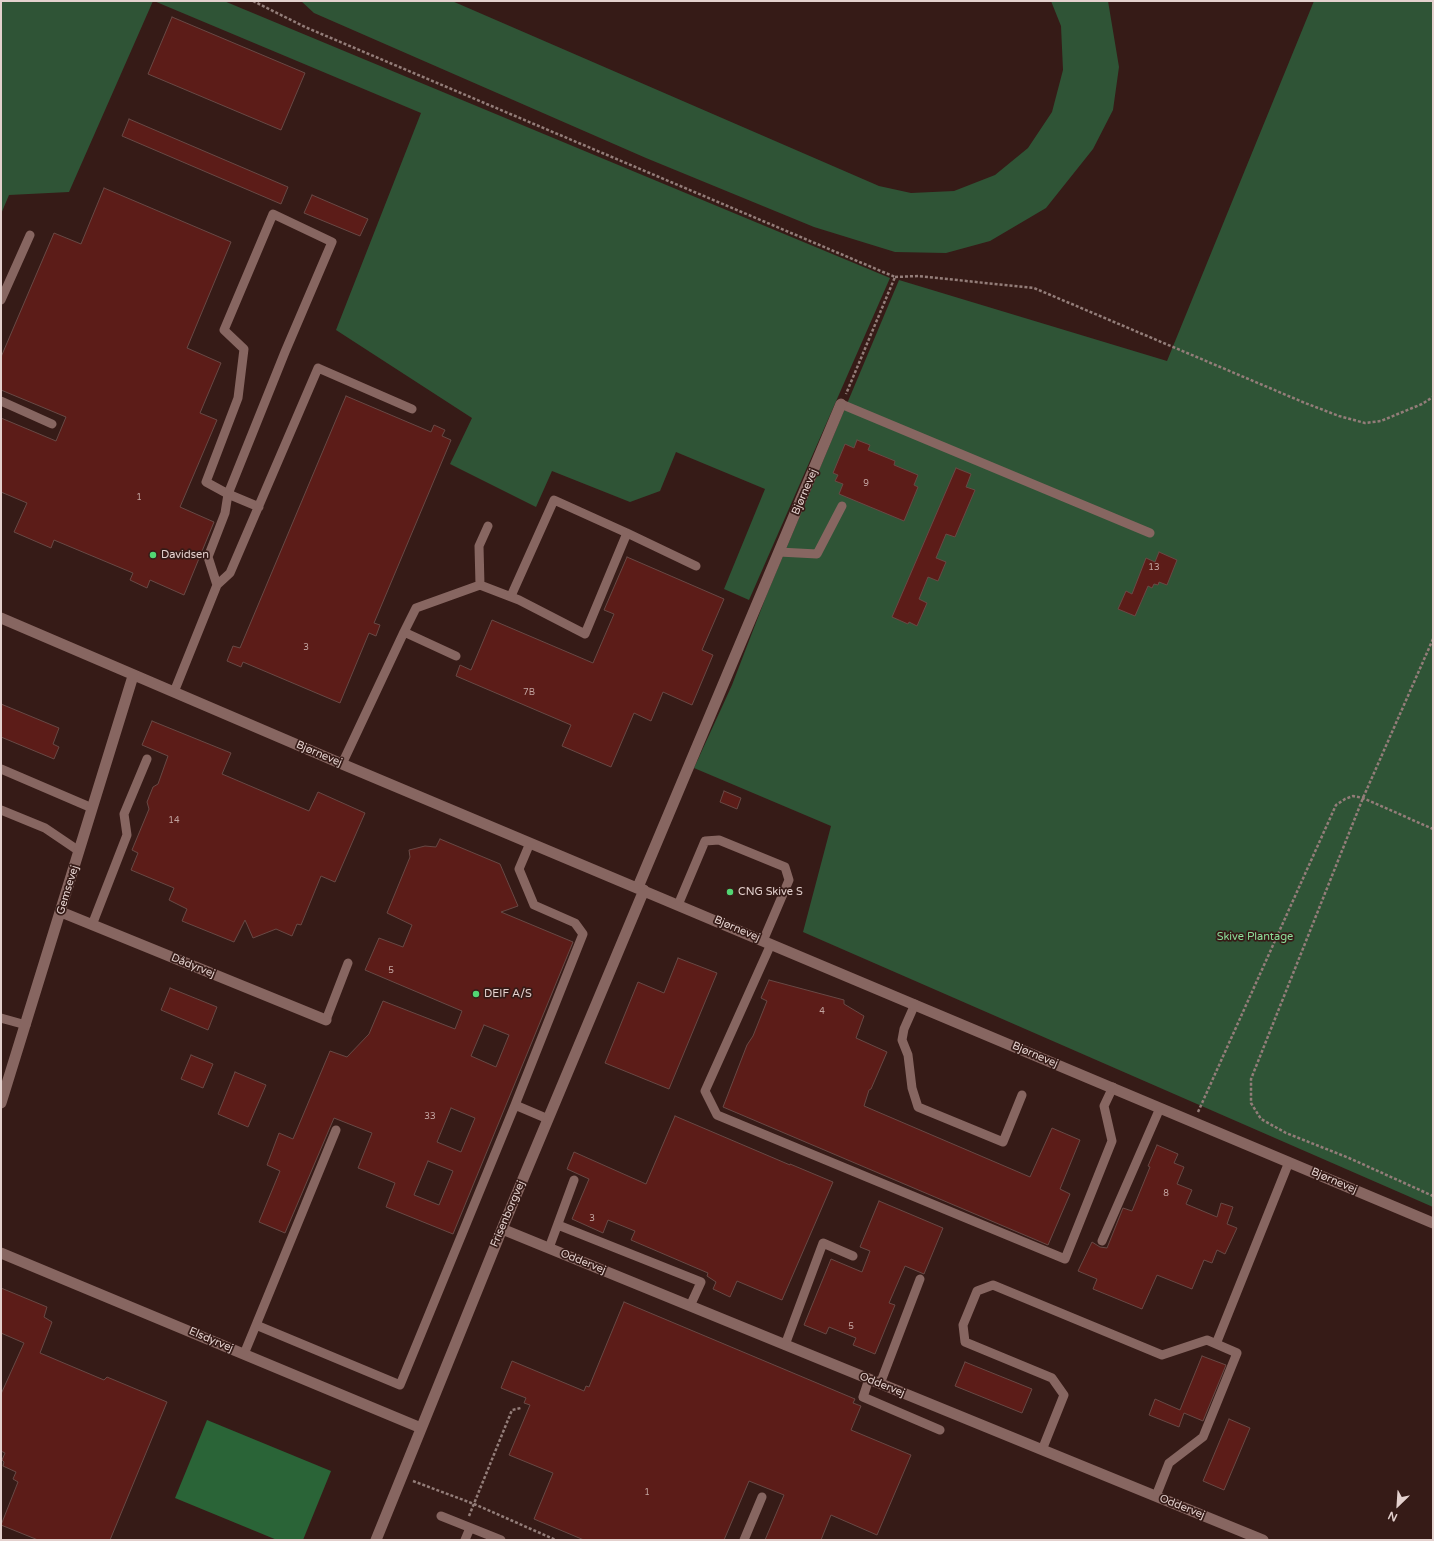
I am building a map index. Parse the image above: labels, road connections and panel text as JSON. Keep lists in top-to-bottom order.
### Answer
{
  "streets": {
    "street": [
      "Bjørnevej",
      "Gemsevej",
      "Dådyrvej",
      "Frisenborgvej",
      "Oddervej",
      "Elsdyrvej"
    ]
  },
  "crossings": [
    ["Bjørnevej", "Gemsevej"],
    ["Bjørnevej", "Frisenborgvej"],
    ["Gemsevej", "Dådyrvej"],
    ["Frisenborgvej", "Oddervej"],
    ["Frisenborgvej", "Elsdyrvej"]
  ],
  "parks": ["Skive Plantage"],
  "places": ["Davidsen", "CNG Skive S", "DEIF A/S"],
  "house_numbers": [
    "9",
    "1",
    "13",
    "3",
    "7B",
    "14",
    "5",
    "4",
    "33",
    "8",
    "3",
    "5",
    "1"
  ],
  "north": "bottom left"
}
